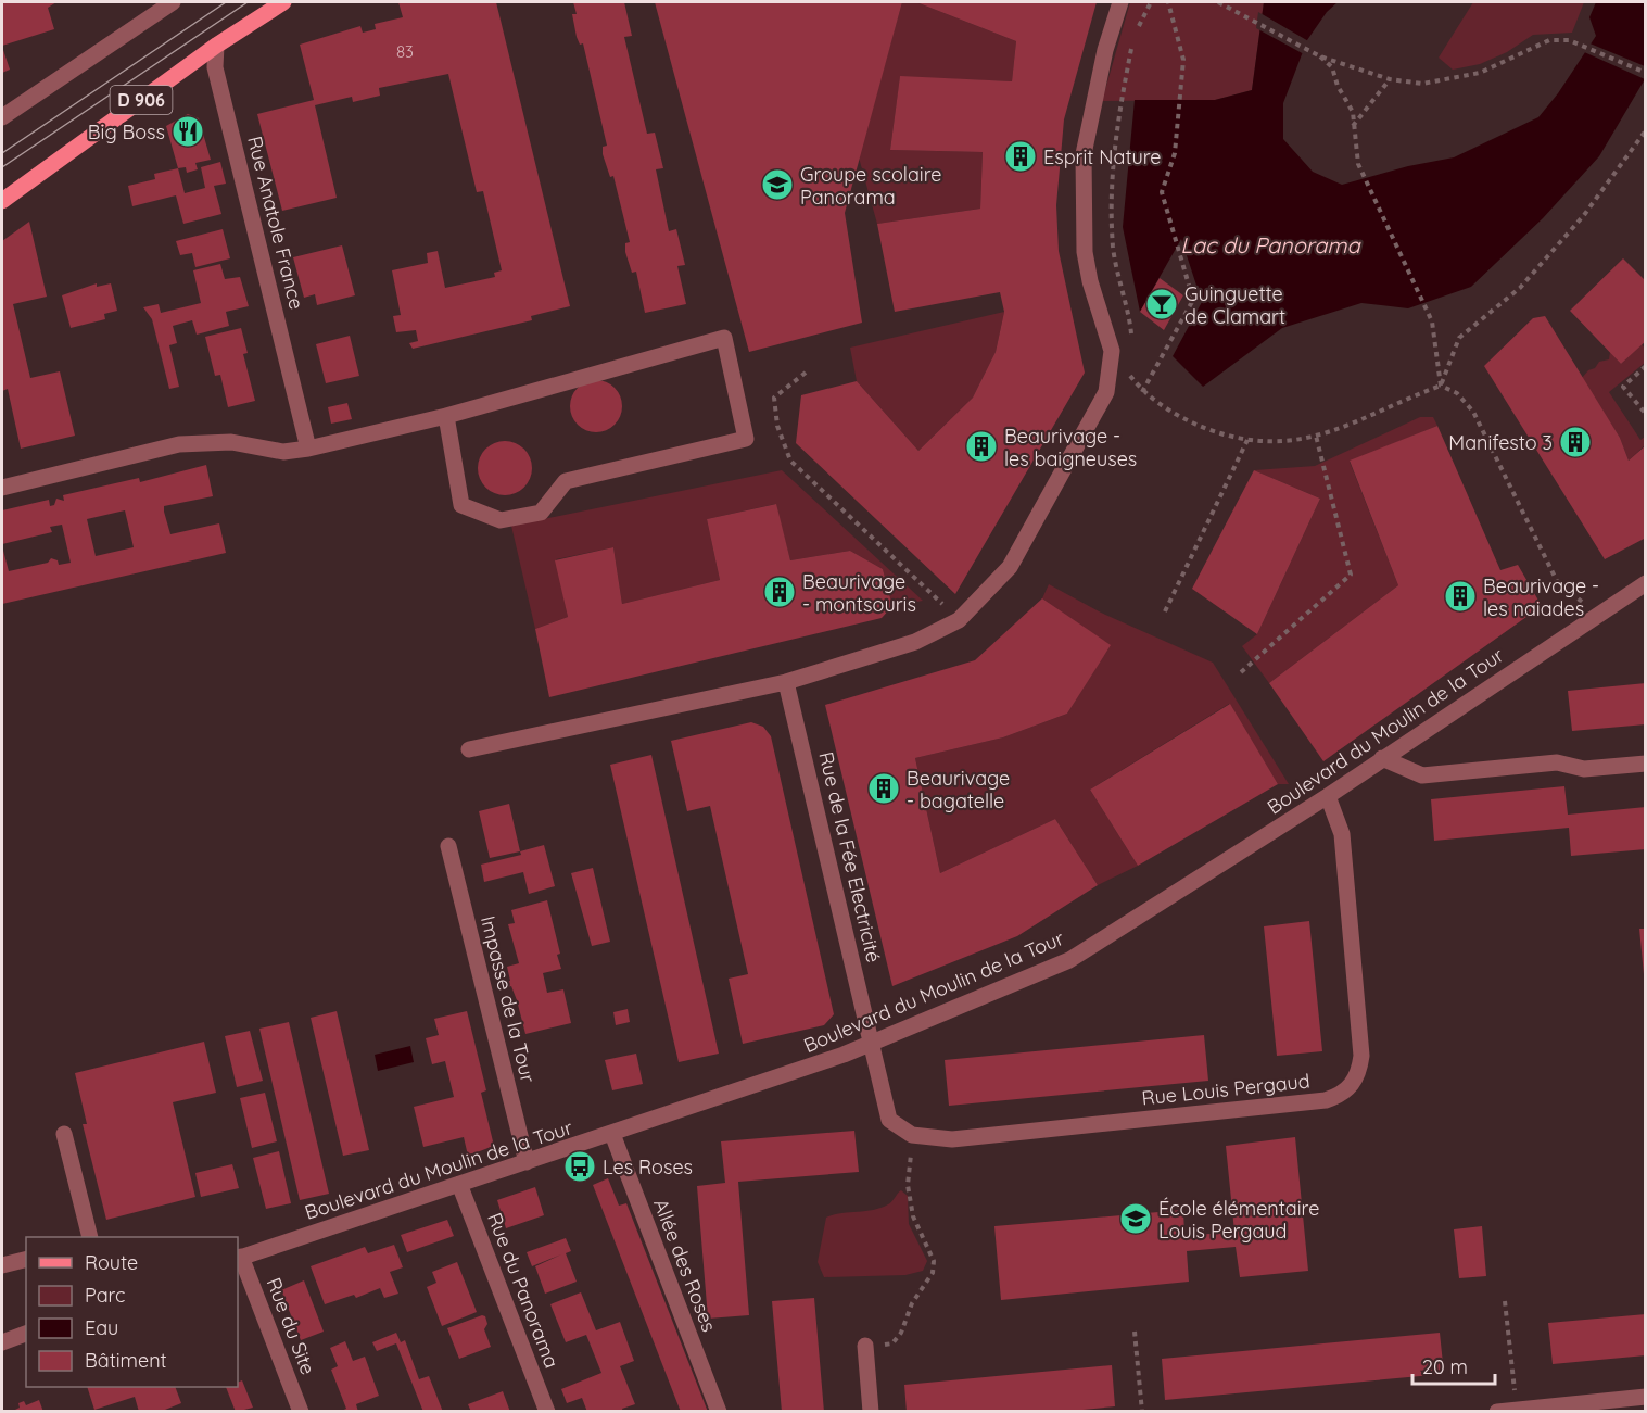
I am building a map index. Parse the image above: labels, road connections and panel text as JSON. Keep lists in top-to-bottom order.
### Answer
{
  "streets": {
    "main road": ["D 906"],
    "street": [
      "Rue Anatole France",
      "Boulevard du Moulin de la Tour",
      "Rue de la Fée Electricité",
      "Impasse de la Tour",
      "Rue Louis Pergaud",
      "Allée des Roses",
      "Rue du Panorama",
      "Rue du Site"
    ]
  },
  "crossings": [
    ["D 906", "Rue Anatole France"],
    ["Boulevard du Moulin de la Tour", "Rue de la Fée Electricité"],
    ["Boulevard du Moulin de la Tour", "Impasse de la Tour"],
    ["Boulevard du Moulin de la Tour", "Rue Louis Pergaud"],
    ["Boulevard du Moulin de la Tour", "Allée des Roses"],
    ["Boulevard du Moulin de la Tour", "Rue du Panorama"],
    ["Boulevard du Moulin de la Tour", "Rue du Site"]
  ],
  "water": ["Lac du Panorama"],
  "places": {
    "restaurant": ["Big Boss"],
    "building": [
      "Esprit Nature",
      "Manifesto 3",
      "Beaurivage - les baigneuses",
      "Beaurivage - montsouris",
      "Beaurivage - les naiades",
      "Beaurivage - bagatelle"
    ],
    "school or university": ["Groupe scolaire Panorama", "École élémentaire Louis Pergaud"],
    "bar": ["Guinguette de Clamart"],
    "bus stop": ["Les Roses"]
  },
  "house_numbers": ["83"],
  "legend": [
    "Route",
    "Parc",
    "Eau",
    "Bâtiment"
  ],
  "scale_bar": "20 m"
}
